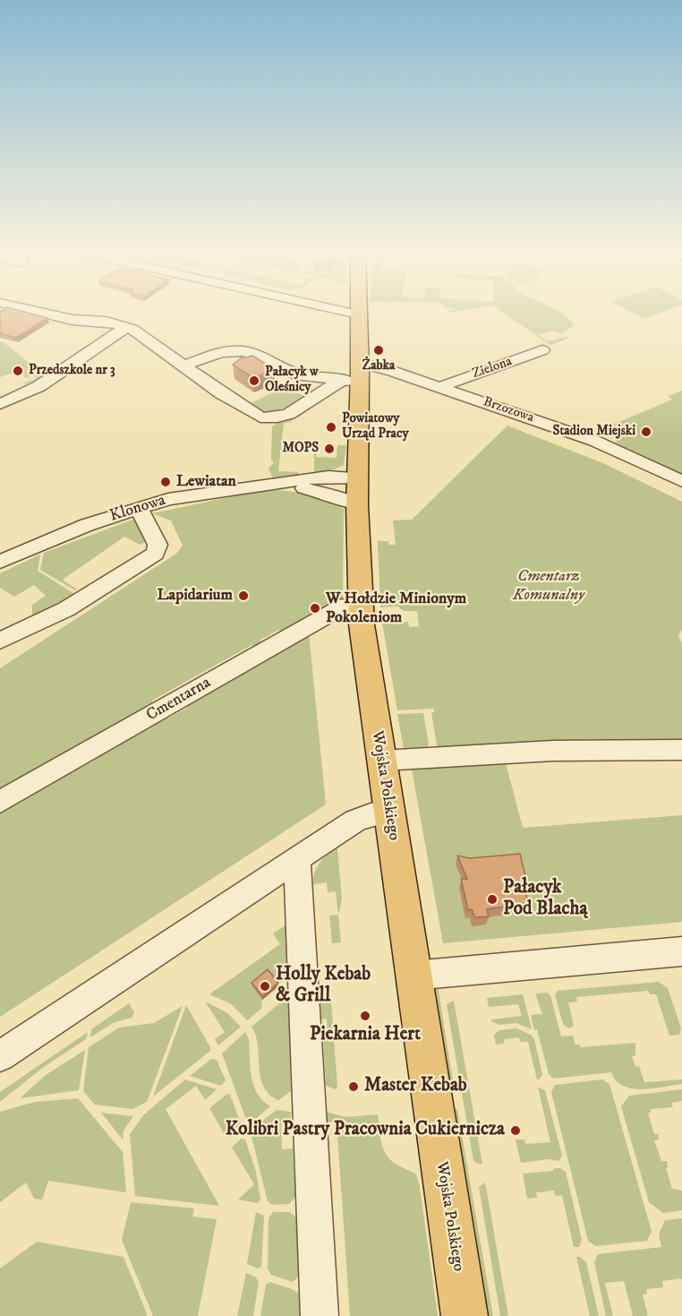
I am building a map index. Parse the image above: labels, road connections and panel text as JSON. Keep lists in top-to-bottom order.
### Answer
{
  "streets": {
    "main road": ["Wojska Polskiego"],
    "street": [
      "Zielona",
      "Brzozowa",
      "Klonowa",
      "Cmentarna"
    ]
  },
  "crossings": [
    ["Zielona", "Brzozowa"],
    ["Brzozowa", "Wojska Polskiego"],
    ["Klonowa", "Wojska Polskiego"],
    ["Cmentarna", "Wojska Polskiego"]
  ],
  "parks": ["Cmentarz Komunalny"],
  "places": [
    "Żabka",
    "Przedszkole nr 3",
    "Pałacyk w Oleśnicy",
    "Powiatowy Urząd Pracy",
    "Stadion Miejski",
    "MOPS",
    "Lewiatan",
    "Lapidarium",
    "W Hołdzie Minionym Pokoleniom",
    "Pałacyk Pod Blachą",
    "Holly Kebab & Grill",
    "Piekarnia Hert",
    "Master Kebab",
    "Kolibri Pastry Pracownia Cukiernicza"
  ]
}
